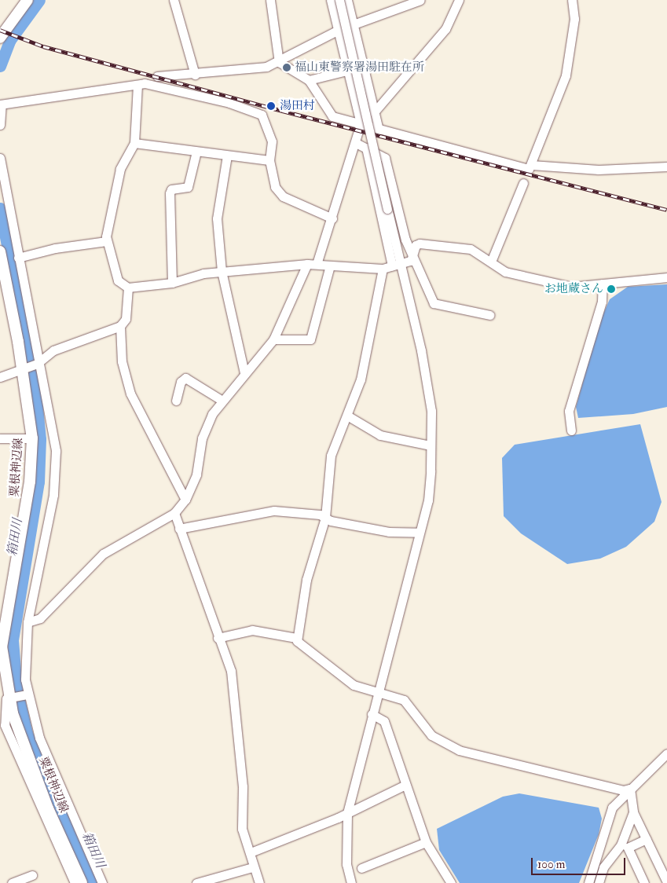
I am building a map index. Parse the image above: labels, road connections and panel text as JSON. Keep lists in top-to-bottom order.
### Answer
{
  "streets": {
    "main road": ["粟根神辺線"]
  },
  "water": ["箱田川"],
  "places": ["福山東警察署湯田駐在所", "湯田村", "お地蔵さん"],
  "scale_bar": "100 m"
}
